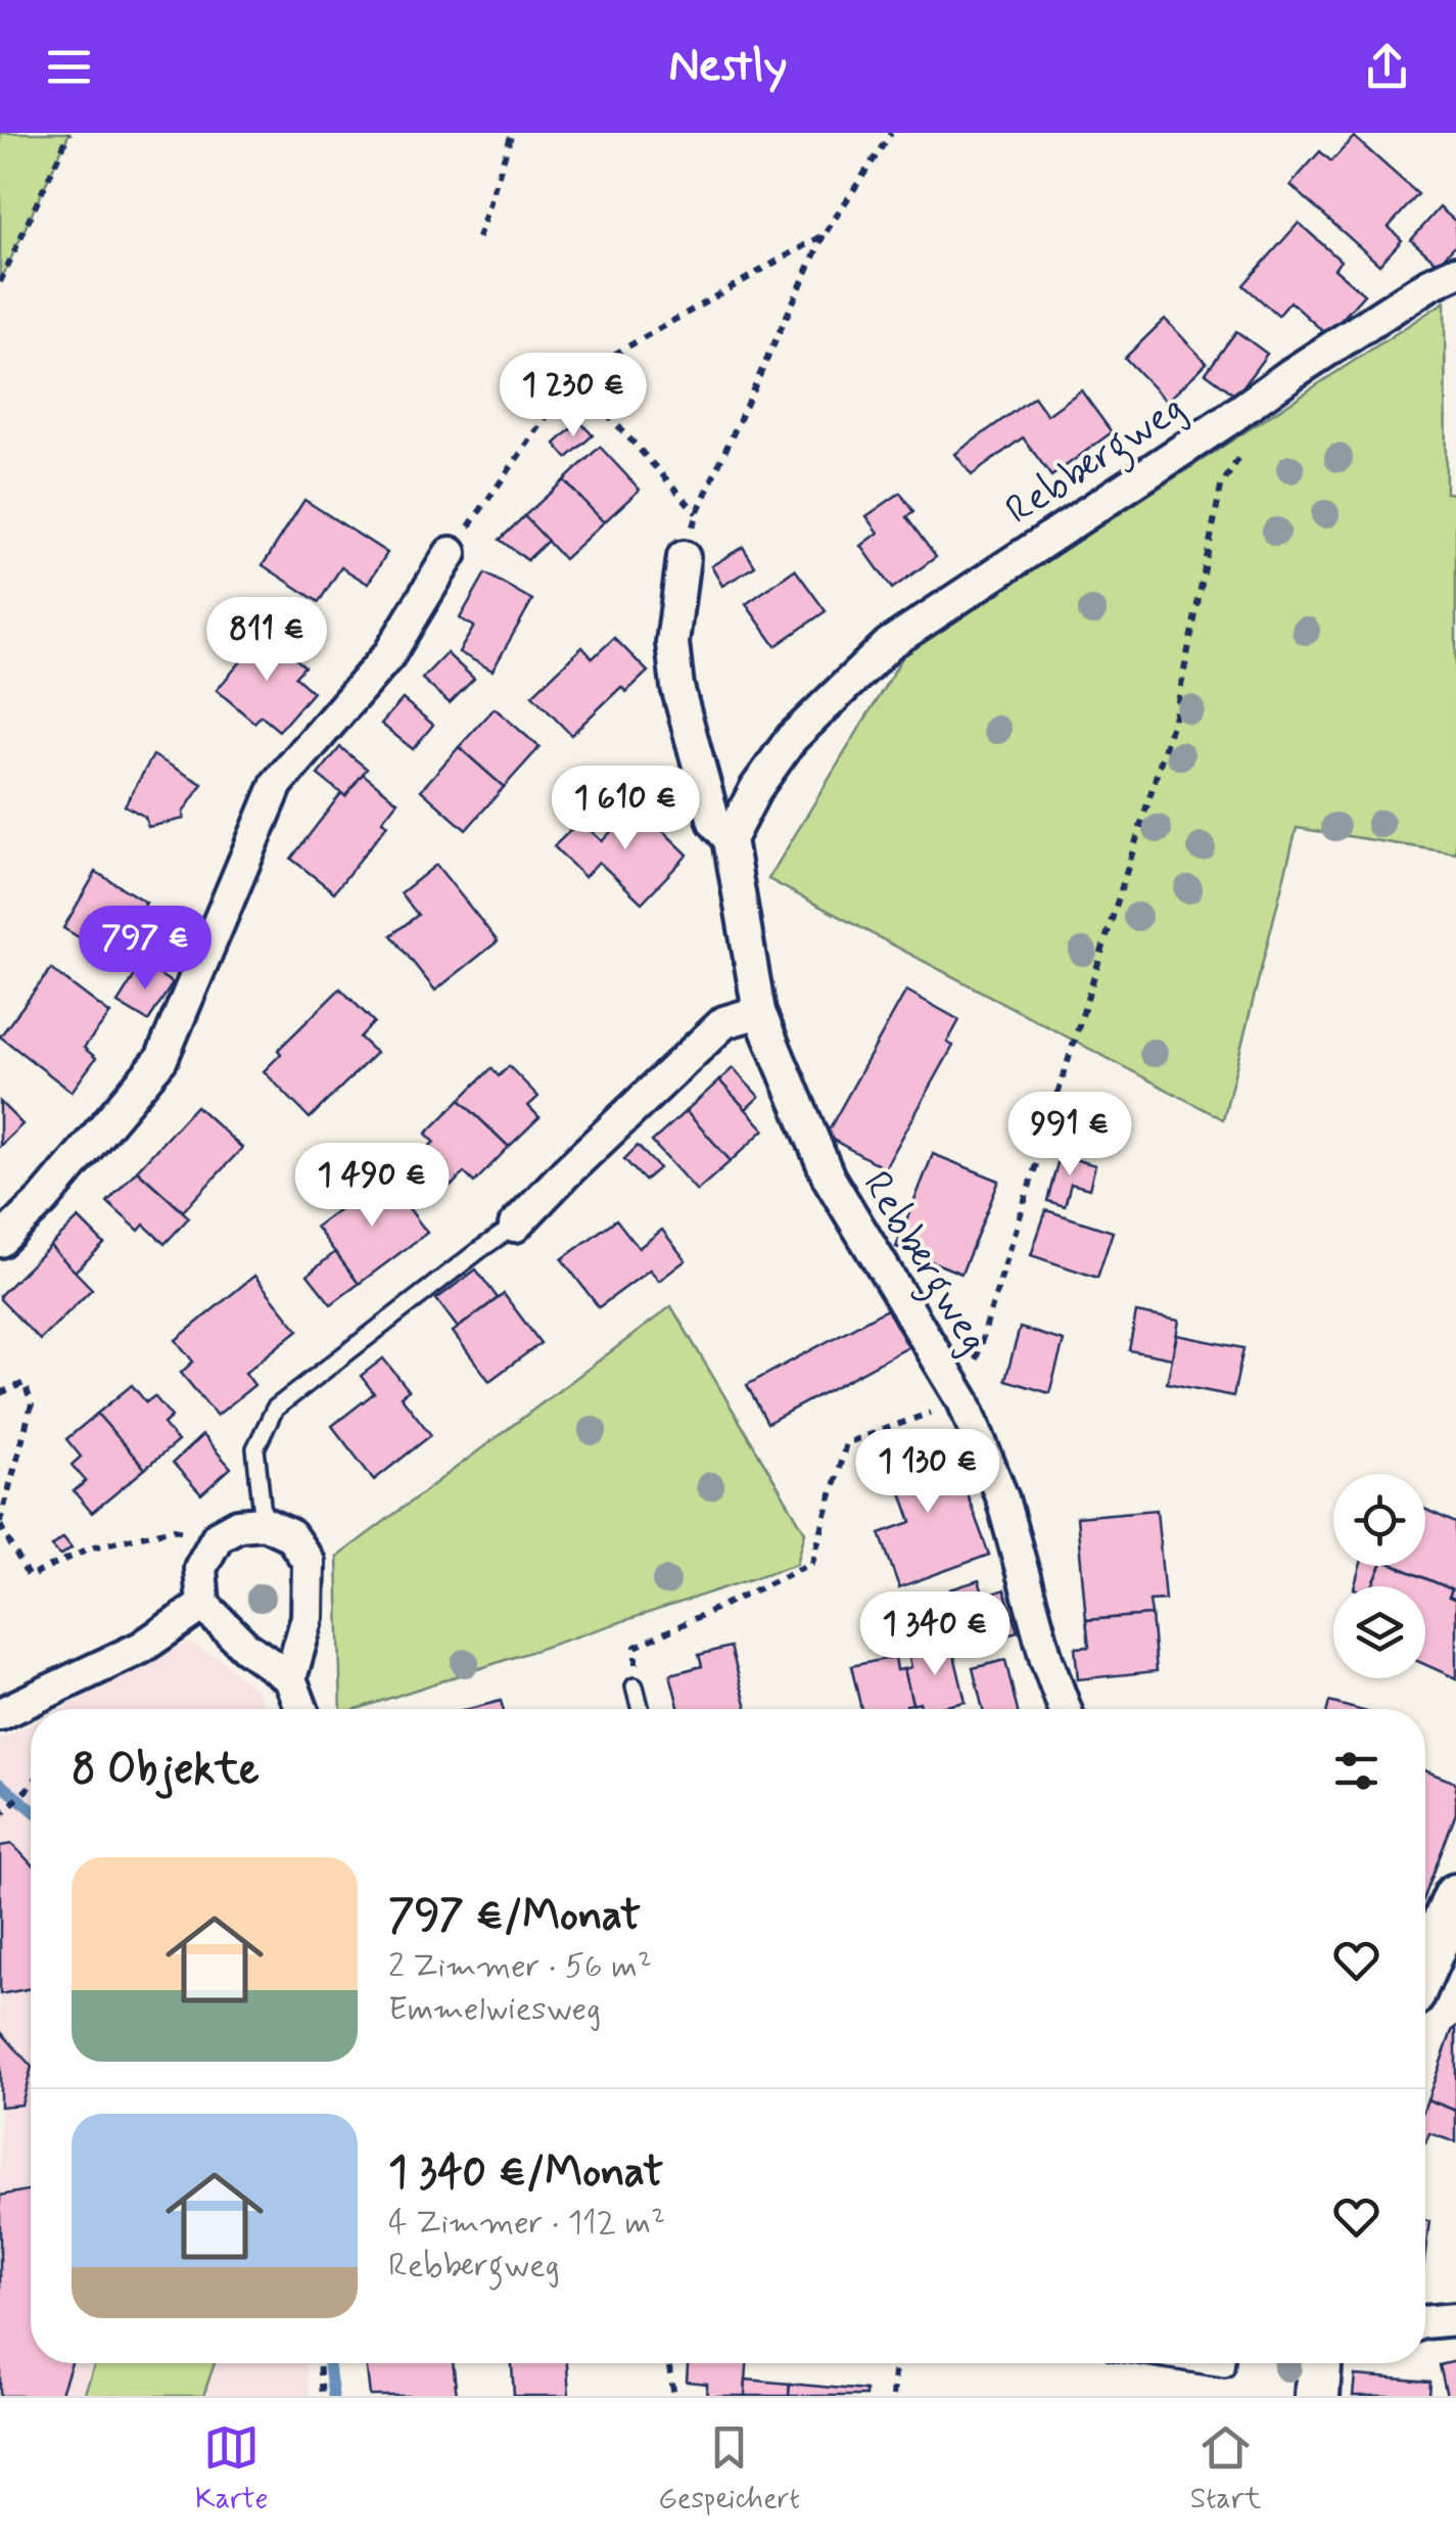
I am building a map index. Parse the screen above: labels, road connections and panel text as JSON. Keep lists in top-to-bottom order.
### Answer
{
  "streets": {
    "street": ["Rebbergweg"]
  },
  "page": {
    "header": "Nestly",
    "price": [
      "1 230 €",
      "811 €",
      "1 610 €",
      "797 €",
      "991 €",
      "1 490 €",
      "1 130 €",
      "1 340 €"
    ],
    "heading": "8 Objekte",
    "list": [
      {
        "name": "797 €/Monat",
        "note": "2 Zimmer · 56 m² · Emmelwiesweg"
      },
      {
        "name": "1 340 €/Monat",
        "note": "4 Zimmer · 112 m² · Rebbergweg"
      }
    ],
    "tabs": ["Karte", "Gespeichert", "Start"]
  }
}
